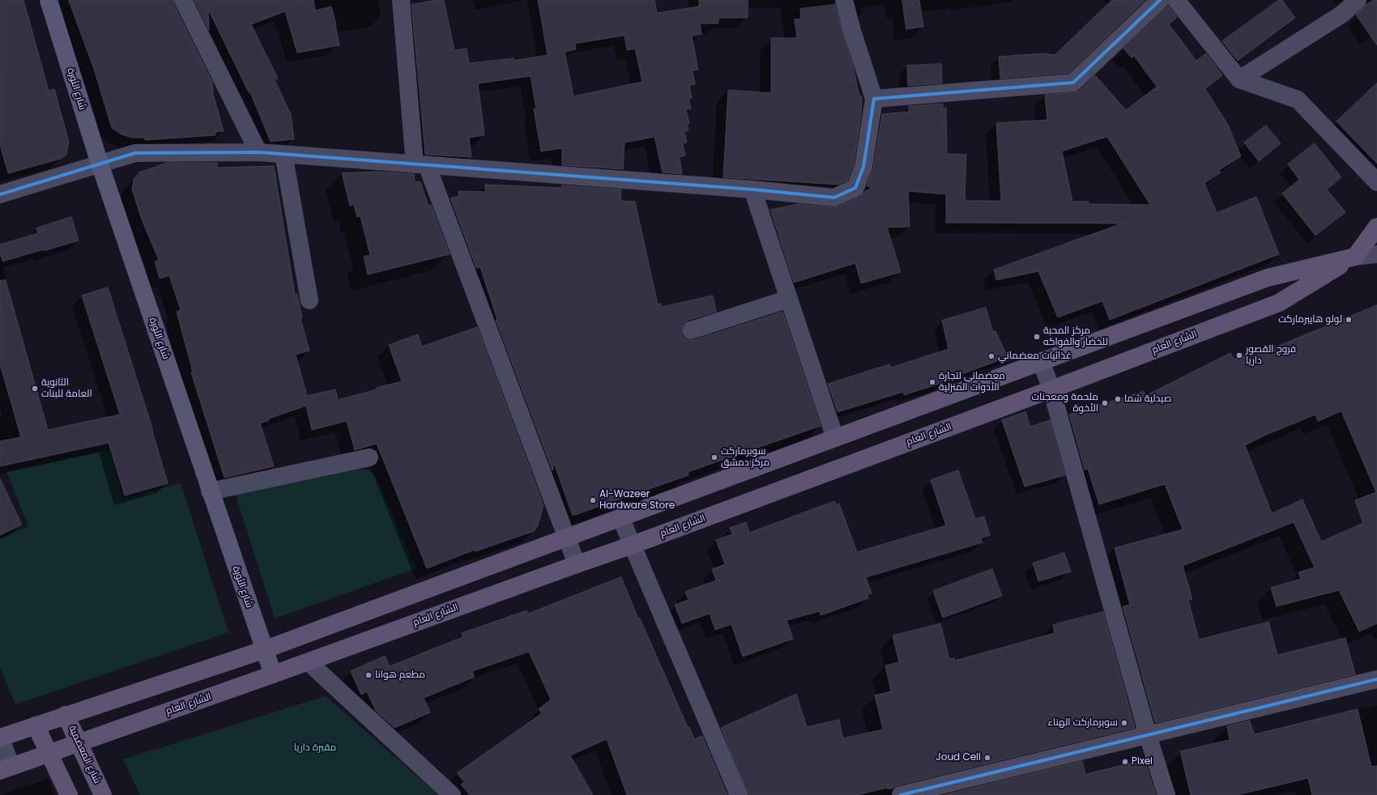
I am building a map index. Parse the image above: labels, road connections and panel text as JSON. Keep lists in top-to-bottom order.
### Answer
{
  "streets": {
    "main road": ["شارع الثورة", "الشارع العام", "شارع المعضمية"]
  },
  "crossings": [
    ["شارع الثورة", "الشارع العام"],
    ["الشارع العام", "شارع المعضمية"]
  ],
  "parks": ["مقبرة داريا"],
  "places": [
    "لولو هايبرماركت",
    "مركز المحبة للخضار والفواكه",
    "فروج القصور داريا",
    "غذائيات معضماني",
    "معضماني لتجارة الأدوات المنزلية",
    "الثانوية العامة للبنات",
    "صيدلية شما",
    "ملحمة ومعجنات الأخوة",
    "سوبرماركت مركز دمشق",
    "Al-Wazeer Hardware Store",
    "مطعم هوانا",
    "سوبرماركت الهناء",
    "Joud Cell",
    "Pixel"
  ]
}
